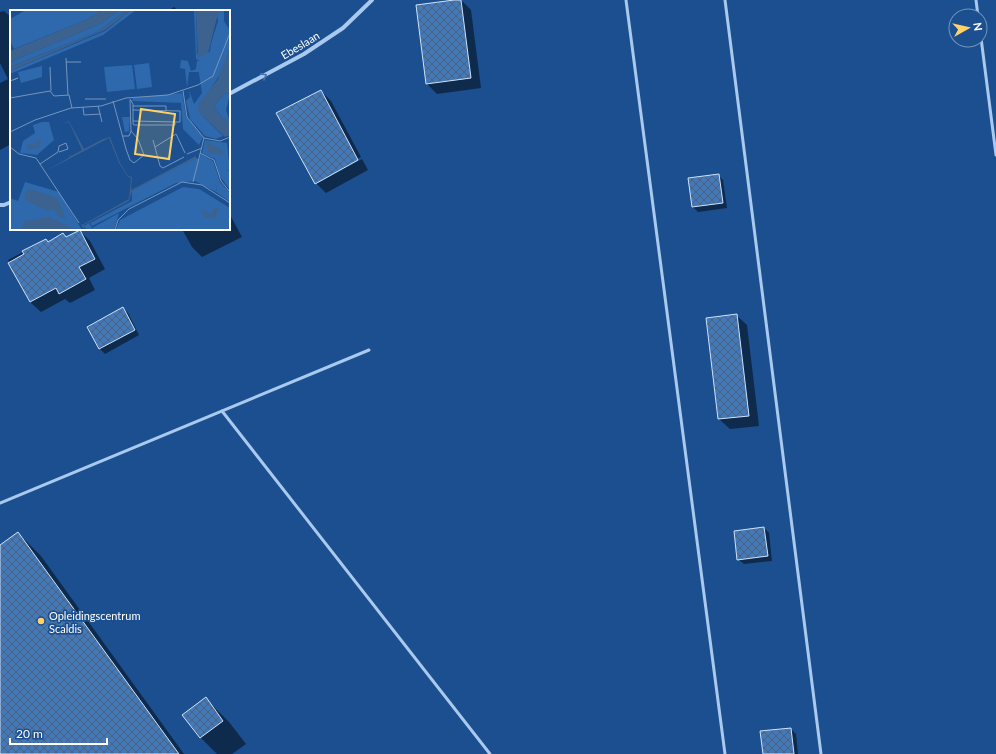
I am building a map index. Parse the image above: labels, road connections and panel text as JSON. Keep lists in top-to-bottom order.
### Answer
{
  "streets": {
    "street": ["Ebeslaan"]
  },
  "one_way": ["Ebeslaan"],
  "places": ["Opleidingscentrum Scaldis"],
  "scale_bar": "20 m",
  "north": "right"
}
